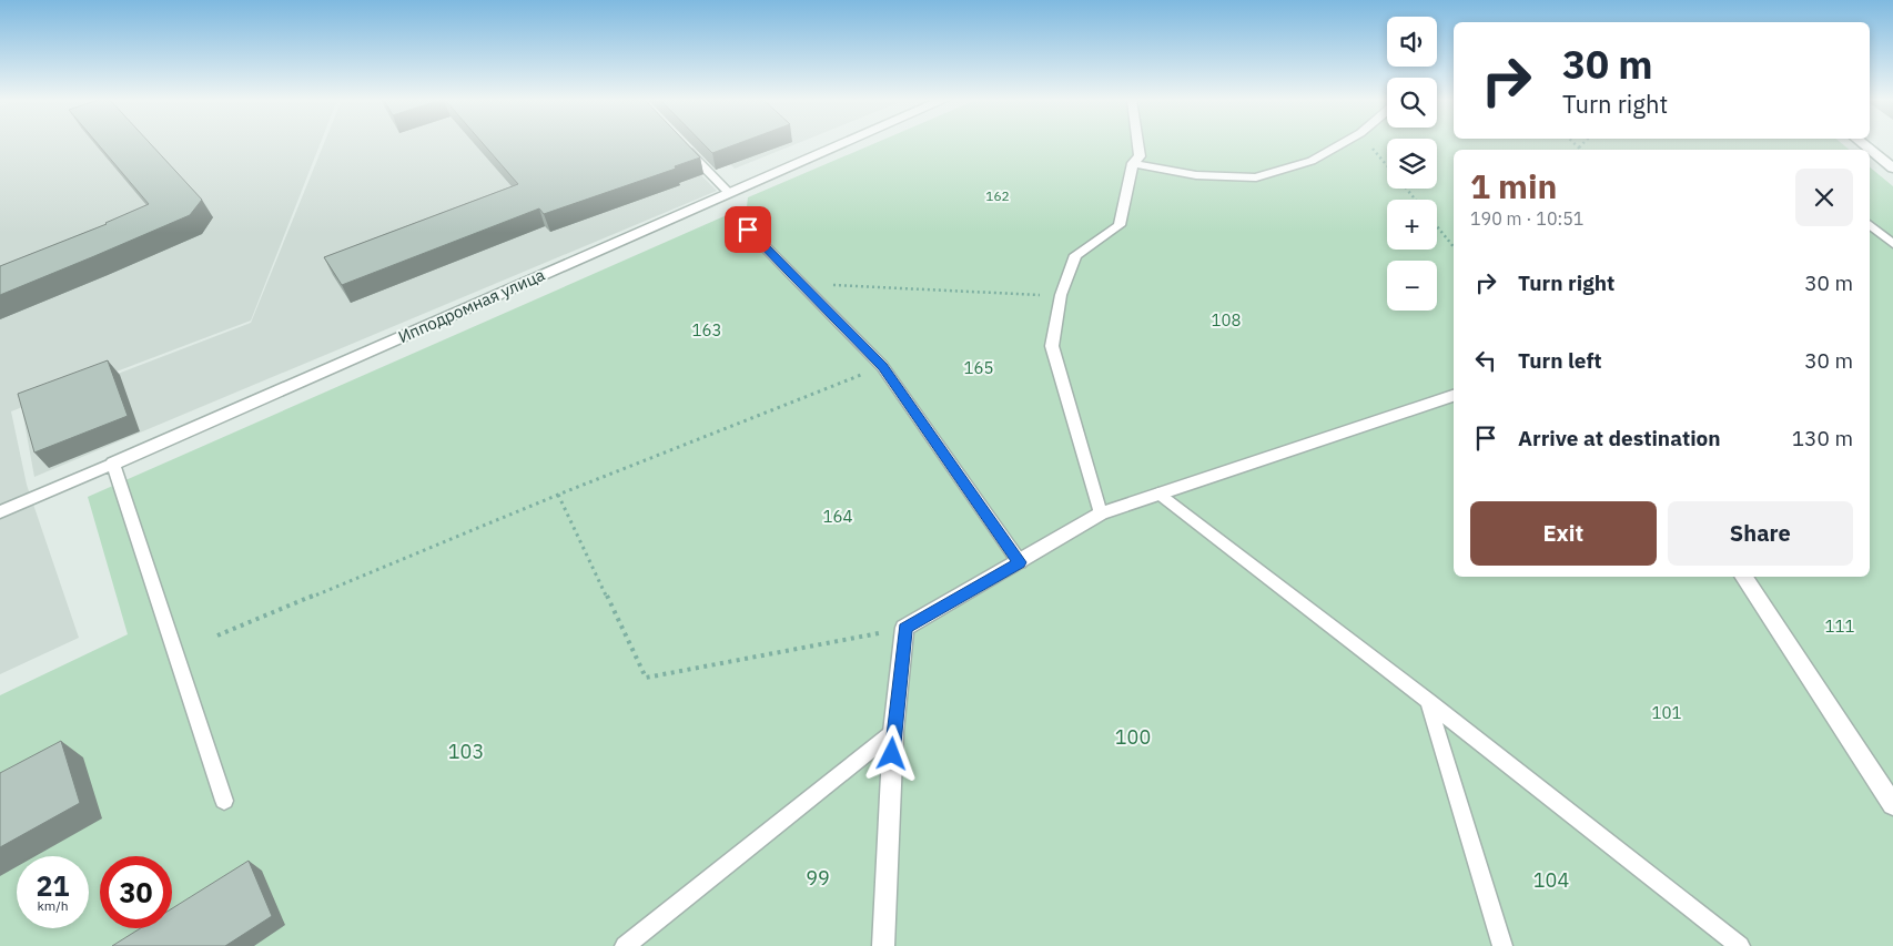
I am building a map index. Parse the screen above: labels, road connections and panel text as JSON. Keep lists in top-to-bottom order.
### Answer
{
  "streets": {
    "street": ["Ипподромная улица"]
  },
  "parks": [
    "162",
    "108",
    "163",
    "165",
    "164",
    "111",
    "101",
    "100",
    "103",
    "99",
    "104"
  ],
  "page": {
    "map_buttons": ["+", "−"],
    "turn": ["30 m", "Turn right"],
    "heading": ["1 min", "190 m · 10:51"],
    "list": [
      {
        "name": "Turn right",
        "value": "30 m"
      },
      {
        "name": "Turn left",
        "value": "30 m"
      },
      {
        "name": "Arrive at destination",
        "value": "130 m"
      }
    ],
    "buttons": ["Exit", "Share"],
    "speed": "21 km/h",
    "limit": "30"
  }
}
